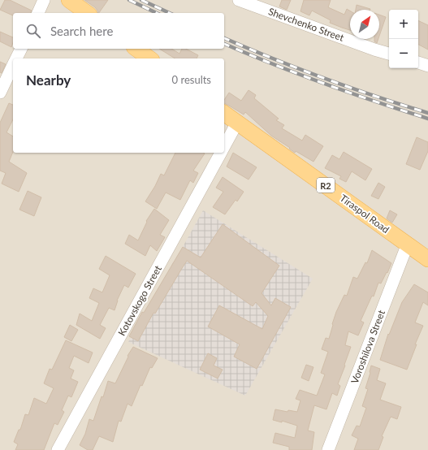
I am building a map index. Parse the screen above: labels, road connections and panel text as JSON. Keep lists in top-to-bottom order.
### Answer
{
  "streets": {
    "main road": ["R2", "Tiraspol Road"],
    "street": ["Shevchenko Street", "Kotovskogo Street", "Voroshilova Street"]
  },
  "crossings": [
    ["Tiraspol Road", "Kotovskogo Street"],
    ["Tiraspol Road", "Voroshilova Street"]
  ],
  "north": "top right",
  "page": {
    "map_buttons": ["+", "−"],
    "search": "Search here",
    "heading": ["Nearby", "0 results"]
  }
}
